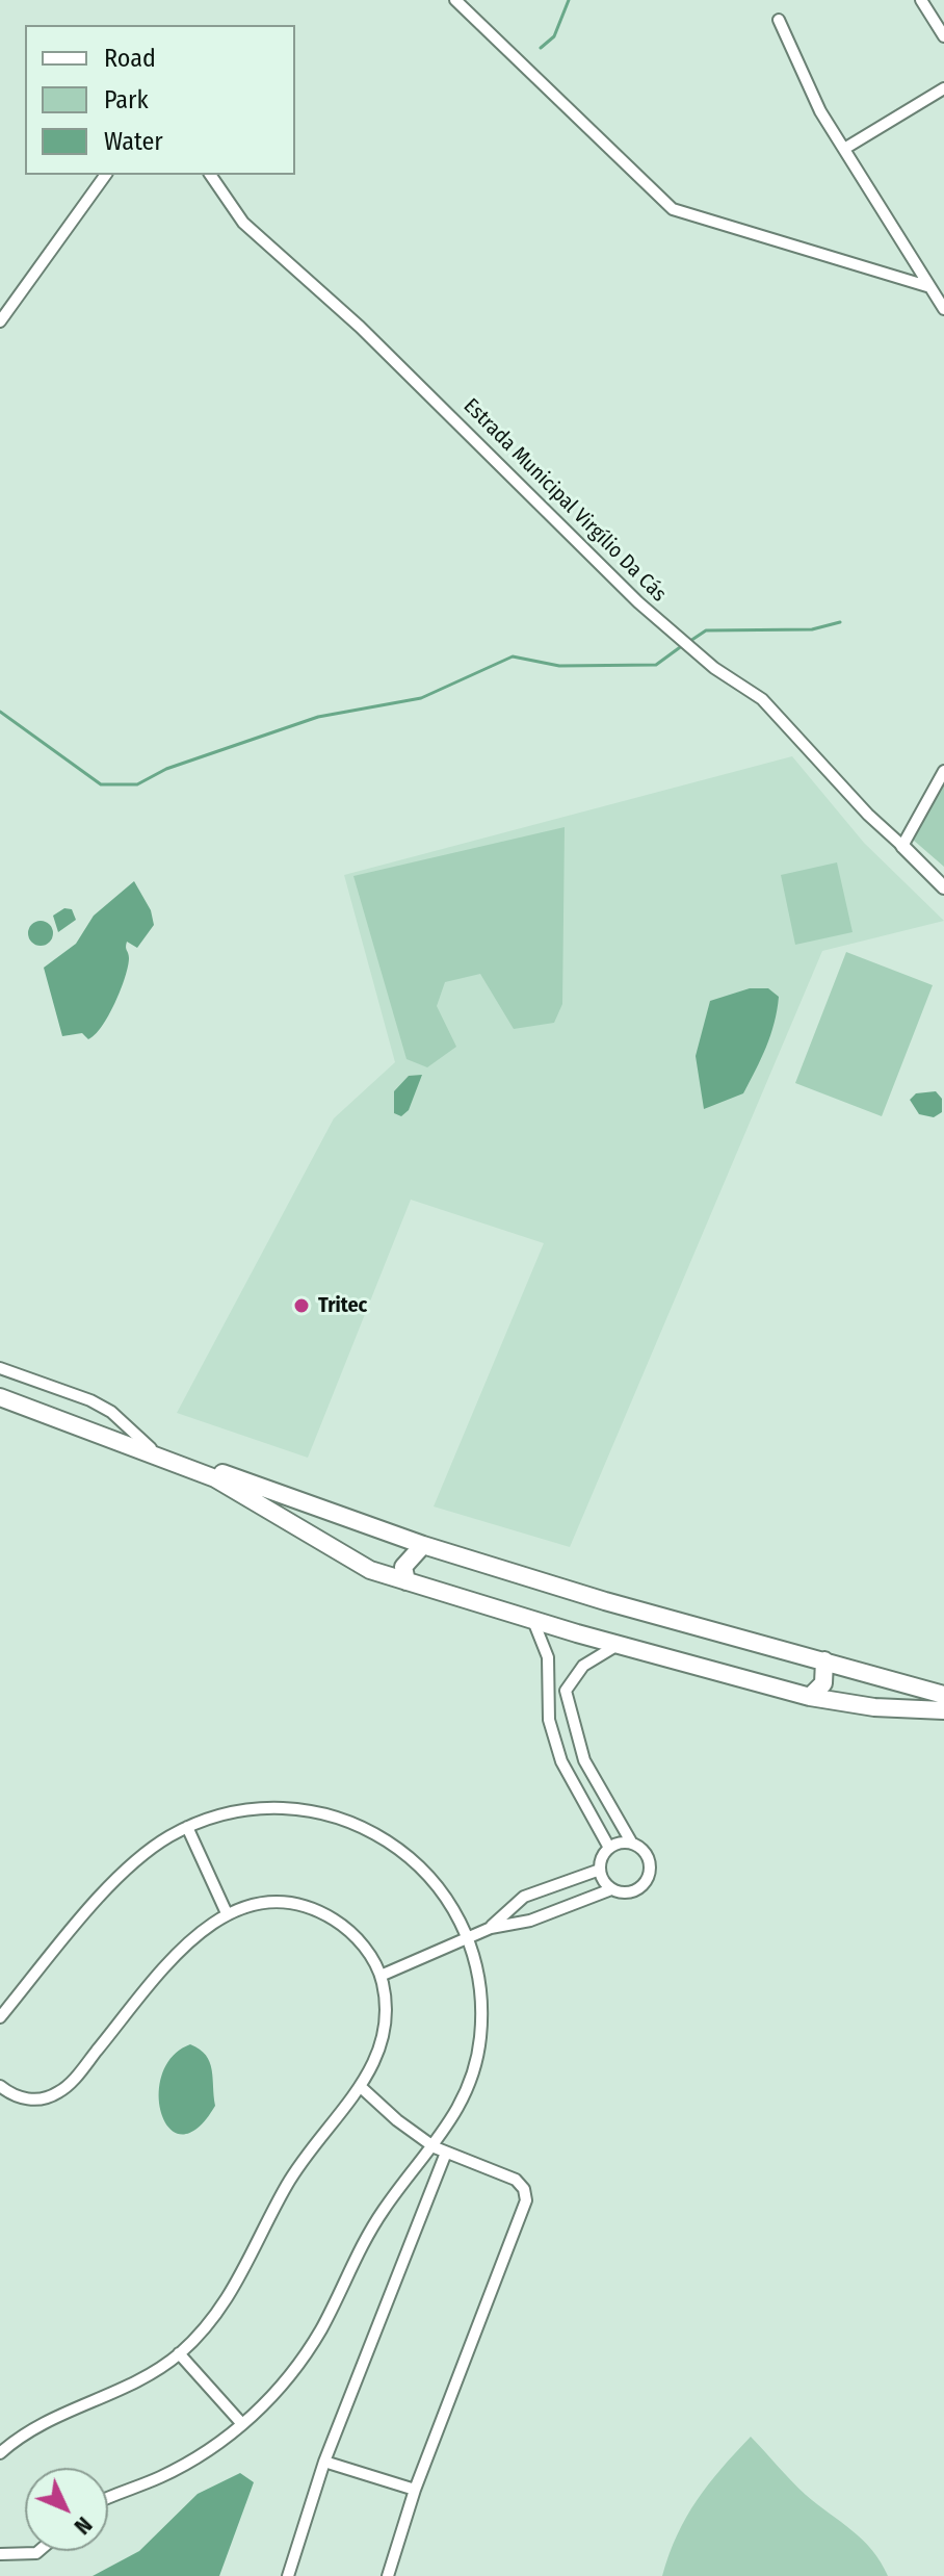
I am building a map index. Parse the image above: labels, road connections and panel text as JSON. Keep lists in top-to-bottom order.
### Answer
{
  "streets": {
    "street": ["Estrada Municipal Virgílio Da Cás"]
  },
  "places": ["Tritec"],
  "legend": ["Road", "Park", "Water"],
  "north": "bottom right"
}
